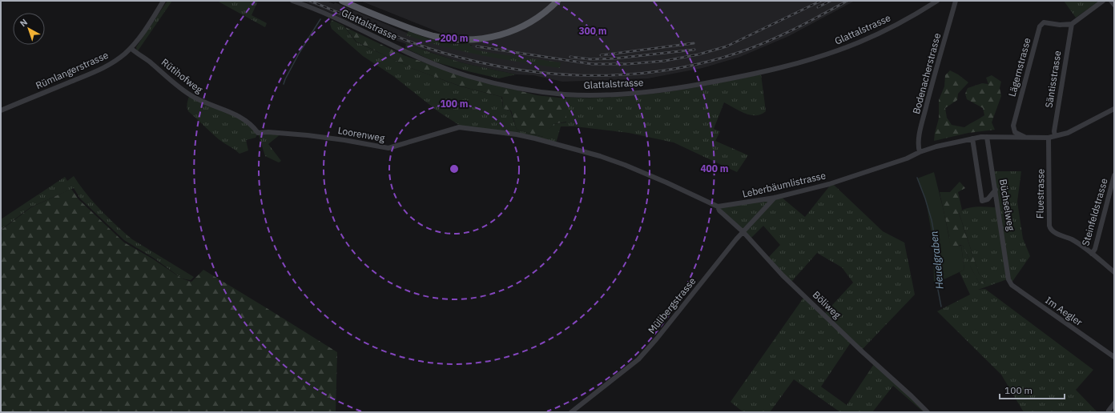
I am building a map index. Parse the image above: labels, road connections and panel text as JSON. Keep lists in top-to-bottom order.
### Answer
{
  "streets": {
    "street": [
      "Glattalstrasse",
      "Lägernstrasse",
      "Rümlangerstrasse",
      "Bodenacherstrasse",
      "Rütihofweg",
      "Säntisstrasse",
      "Loorenweg",
      "Leberbäumlistrasse",
      "Fluestrasse",
      "Büchselweg",
      "Steinfeldstrasse",
      "Böliweg",
      "Mülibergstrasse",
      "Im Aegler"
    ]
  },
  "crossings": [
    ["Lägernstrasse", "Säntisstrasse"],
    ["Lägernstrasse", "Leberbäumlistrasse"],
    ["Rümlangerstrasse", "Rütihofweg"],
    ["Bodenacherstrasse", "Leberbäumlistrasse"],
    ["Rütihofweg", "Loorenweg"],
    ["Säntisstrasse", "Leberbäumlistrasse"],
    ["Loorenweg", "Leberbäumlistrasse"],
    ["Loorenweg", "Böliweg"],
    ["Leberbäumlistrasse", "Fluestrasse"],
    ["Leberbäumlistrasse", "Büchselweg"],
    ["Leberbäumlistrasse", "Böliweg"],
    ["Leberbäumlistrasse", "Mülibergstrasse"],
    ["Fluestrasse", "Steinfeldstrasse"],
    ["Büchselweg", "Im Aegler"],
    ["Böliweg", "Mülibergstrasse"]
  ],
  "water": ["Heuelgraben"],
  "scale_bar": "100 m",
  "north": "top left",
  "rings": [
    "300 m",
    "200 m",
    "100 m",
    "400 m"
  ]
}
